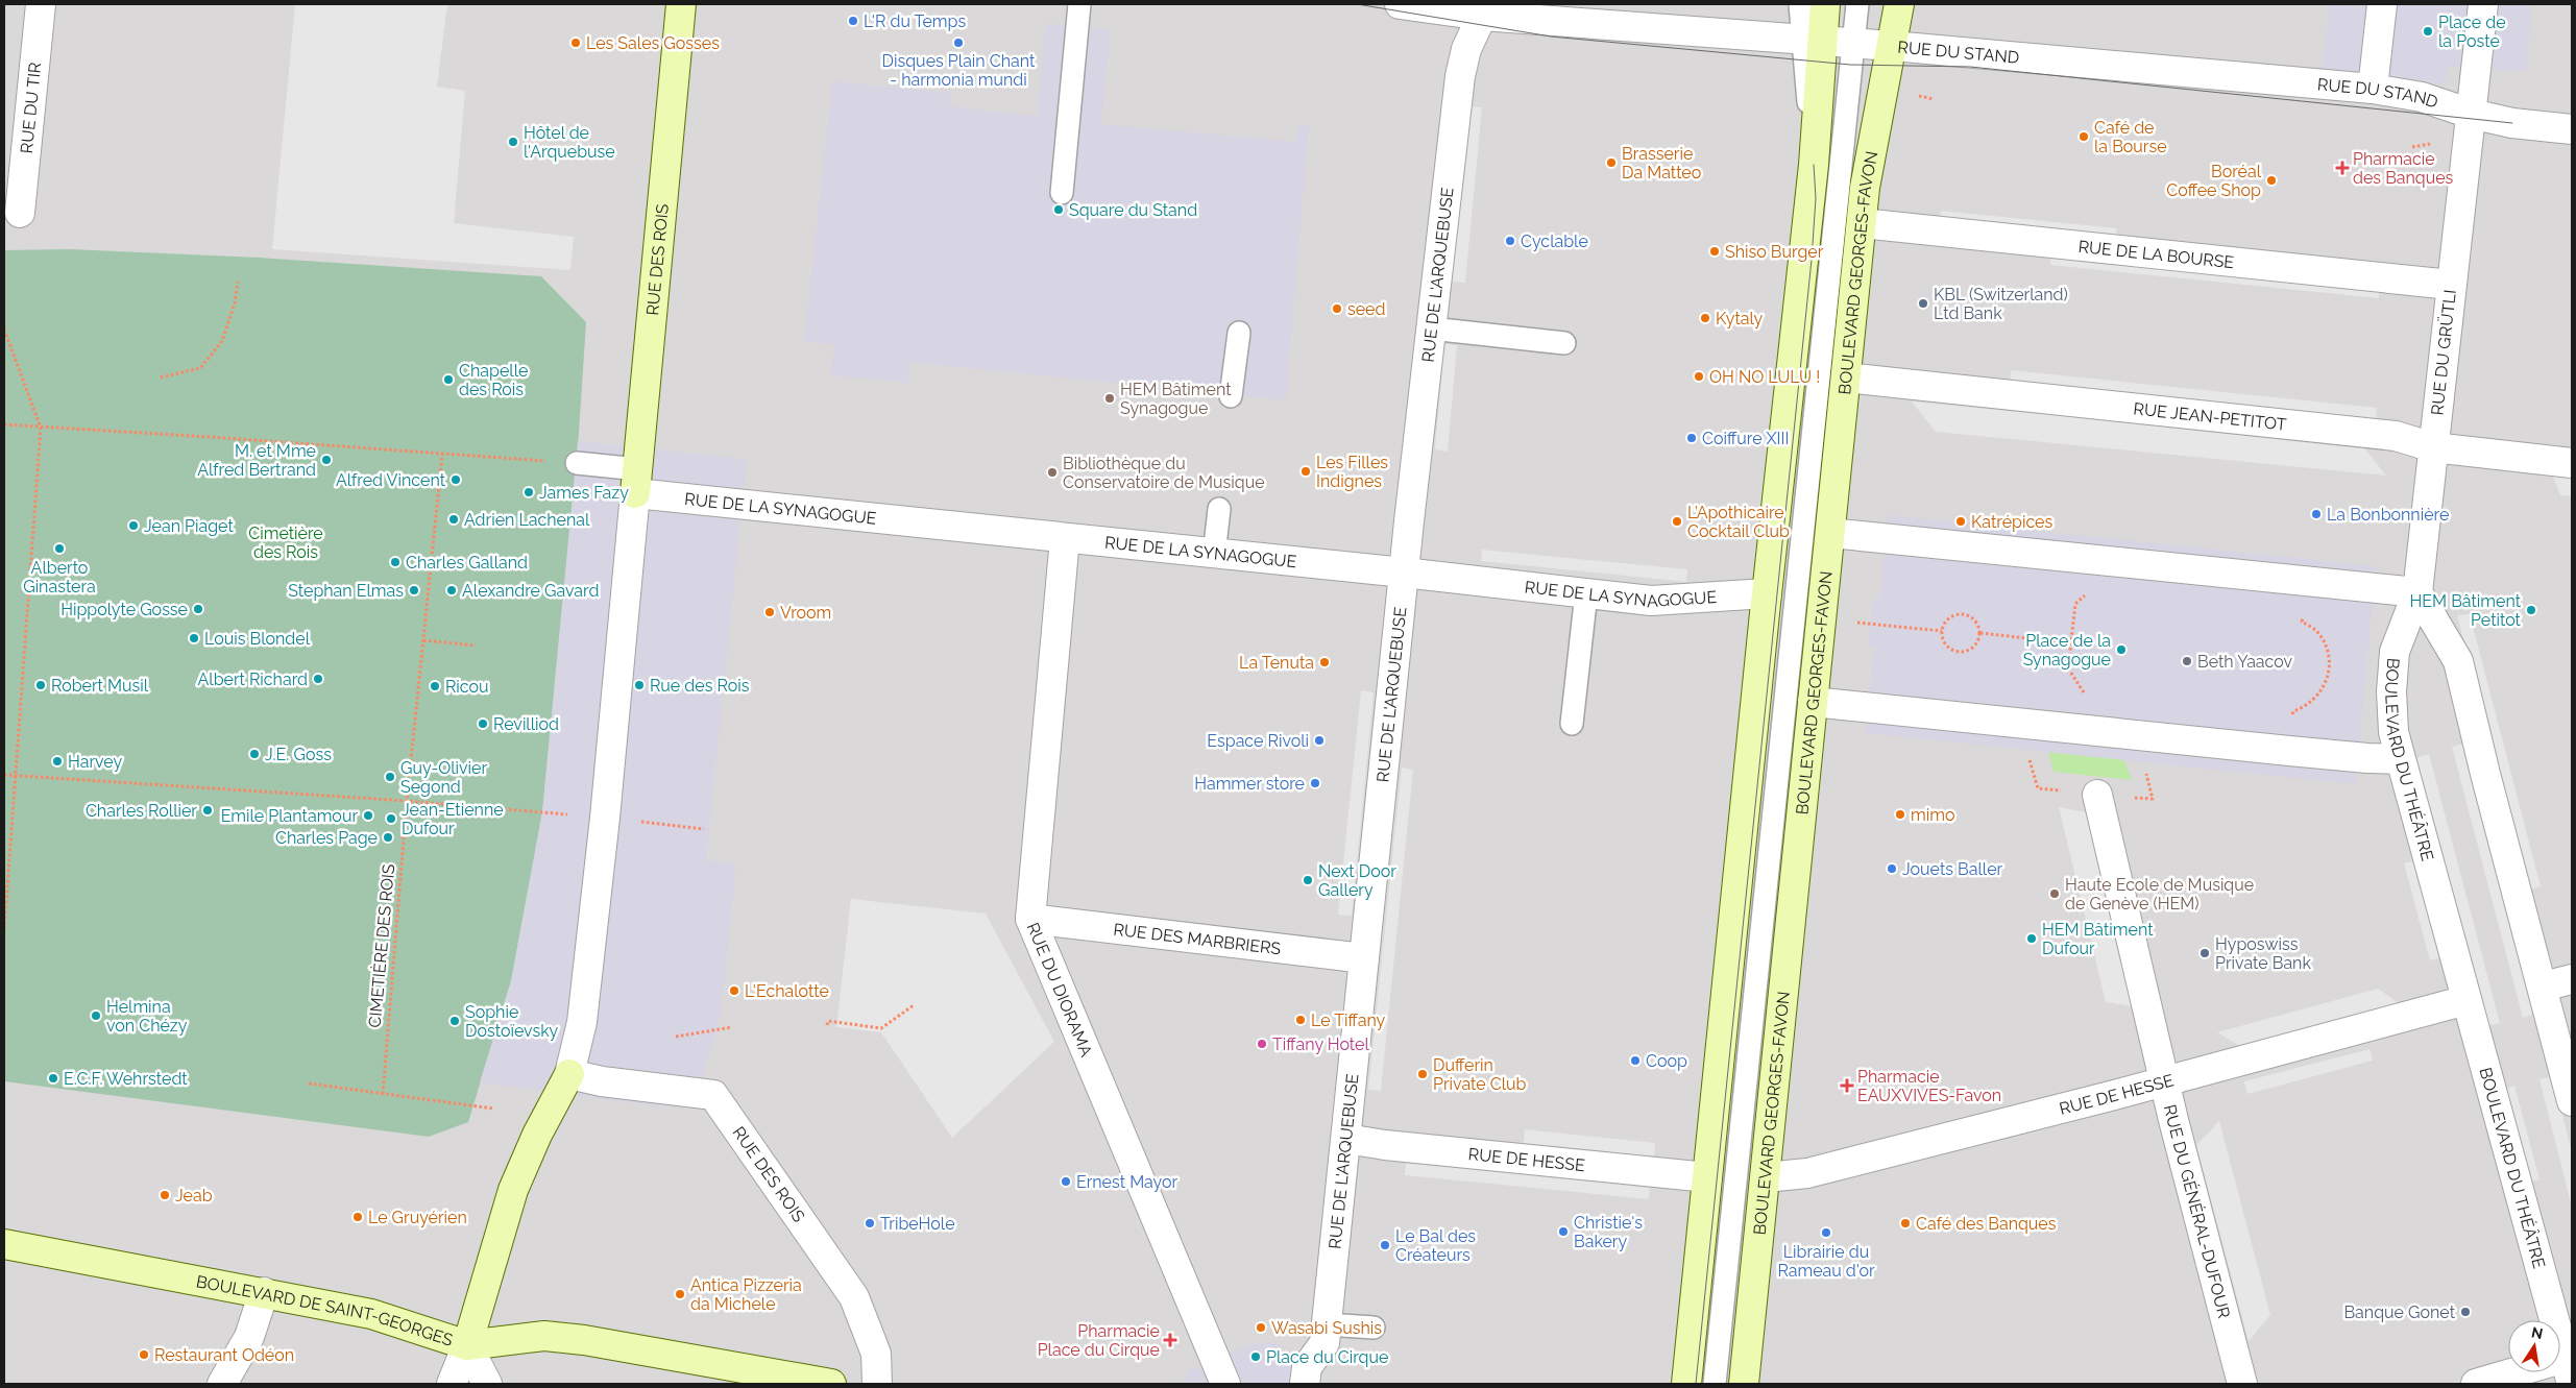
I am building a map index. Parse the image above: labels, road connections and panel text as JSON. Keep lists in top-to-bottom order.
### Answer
{
  "streets": {
    "main road": ["RUE DES ROIS", "BOULEVARD GEORGES-FAVON", "BOULEVARD DE SAINT-GEORGES"],
    "street": [
      "RUE DU STAND",
      "RUE DU TIR",
      "RUE DE LA BOURSE",
      "RUE DE L'ARQUEBUSE",
      "RUE DU GRÜTLI",
      "RUE JEAN-PETITOT",
      "RUE DE LA SYNAGOGUE",
      "BOULEVARD DU THÉÂTRE",
      "RUE DES MARBRIERS",
      "RUE DU DIORAMA",
      "RUE DE HESSE",
      "RUE DU GÉNÉRAL-DUFOUR"
    ],
    "path": ["CIMETIÈRE DES ROIS"]
  },
  "crossings": [
    ["RUE DU STAND", "BOULEVARD GEORGES-FAVON"],
    ["RUE DU STAND", "RUE DE L'ARQUEBUSE"],
    ["RUE DU STAND", "RUE DU GRÜTLI"],
    ["RUE DE LA BOURSE", "BOULEVARD GEORGES-FAVON"],
    ["RUE DE LA BOURSE", "RUE DU GRÜTLI"],
    ["RUE DES ROIS", "RUE DE LA SYNAGOGUE"],
    ["RUE DES ROIS", "BOULEVARD DE SAINT-GEORGES"],
    ["BOULEVARD GEORGES-FAVON", "RUE JEAN-PETITOT"],
    ["BOULEVARD GEORGES-FAVON", "RUE DE HESSE"],
    ["RUE DE L'ARQUEBUSE", "RUE DE LA SYNAGOGUE"],
    ["RUE DE L'ARQUEBUSE", "RUE DES MARBRIERS"],
    ["RUE DE L'ARQUEBUSE", "RUE DE HESSE"],
    ["RUE DU GRÜTLI", "RUE JEAN-PETITOT"],
    ["RUE DU GRÜTLI", "BOULEVARD DU THÉÂTRE"],
    ["RUE DE LA SYNAGOGUE", "RUE DU DIORAMA"],
    ["BOULEVARD DU THÉÂTRE", "RUE DE HESSE"],
    ["RUE DES MARBRIERS", "RUE DU DIORAMA"],
    ["RUE DE HESSE", "RUE DU GÉNÉRAL-DUFOUR"]
  ],
  "parks": ["Cimetière des Rois"],
  "places": {
    "other": [
      "L'R du Temps",
      "Place de la Poste",
      "Les Sales Gosses",
      "Disques Plain Chant - harmonia mundi",
      "Café de la Bourse",
      "Hôtel de l'Arquebuse",
      "Brasserie Da Matteo",
      "Boréal Coffee Shop",
      "Square du Stand",
      "Cyclable",
      "Shiso Burger",
      "KBL (Switzerland) Ltd Bank",
      "seed",
      "Kytaly",
      "OH NO LULU !",
      "Chapelle des Rois",
      "HEM Bâtiment Synagogue",
      "Coiffure XIII",
      "M. et Mme Alfred Bertrand",
      "Les Filles Indignes",
      "Bibliothèque du Conservatoire de Musique",
      "Alfred Vincent",
      "James Fazy",
      "La Bonbonnière",
      "Adrien Lachenal",
      "L’Apothicaire Cocktail Club",
      "Katrépices",
      "Jean Piaget",
      "Alberto Ginastera",
      "Charles Galland",
      "Stephan Elmas",
      "Alexandre Gavard",
      "Hippolyte Gosse",
      "HEM Bâtiment Petitot",
      "Vroom",
      "Louis Blondel",
      "Place de la Synagogue",
      "Beth Yaacov",
      "La Tenuta",
      "Albert Richard",
      "Robert Musil",
      "Rue des Rois",
      "Ricou",
      "Revilliod",
      "Espace Rivoli",
      "J.E. Goss",
      "Harvey",
      "Guy-Olivier Segond",
      "Hammer store",
      "Charles Rollier",
      "mimo",
      "Emile Plantamour",
      "Jean-Etienne Dufour",
      "Charles Page",
      "Jouets Baller",
      "Next Door Gallery",
      "Haute Ecole de Musique de Genève (HEM)",
      "HEM Bâtiment Dufour",
      "Hyposwiss Private Bank",
      "L'Echalotte",
      "Helmina von Chézy",
      "Le Tiffany",
      "Sophie Dostoïevsky",
      "Tiffany Hotel",
      "Coop",
      "Dufferin Private Club",
      "E.C.F. Wehrstedt",
      "Ernest Mayor",
      "Jeab",
      "Le Gruyérien",
      "TribeHole",
      "Café des Banques",
      "Christie's Bakery",
      "Librairie du Rameau d'or",
      "Le Bal des Créateurs",
      "Antica Pizzeria da Michele",
      "Banque Gonet",
      "Wasabi Sushis",
      "Restaurant Odéon",
      "Place du Cirque"
    ],
    "health": ["Pharmacie des Banques", "Pharmacie EAUXVIVES-Favon", "Pharmacie Place du Cirque"]
  },
  "north": "top"
}
